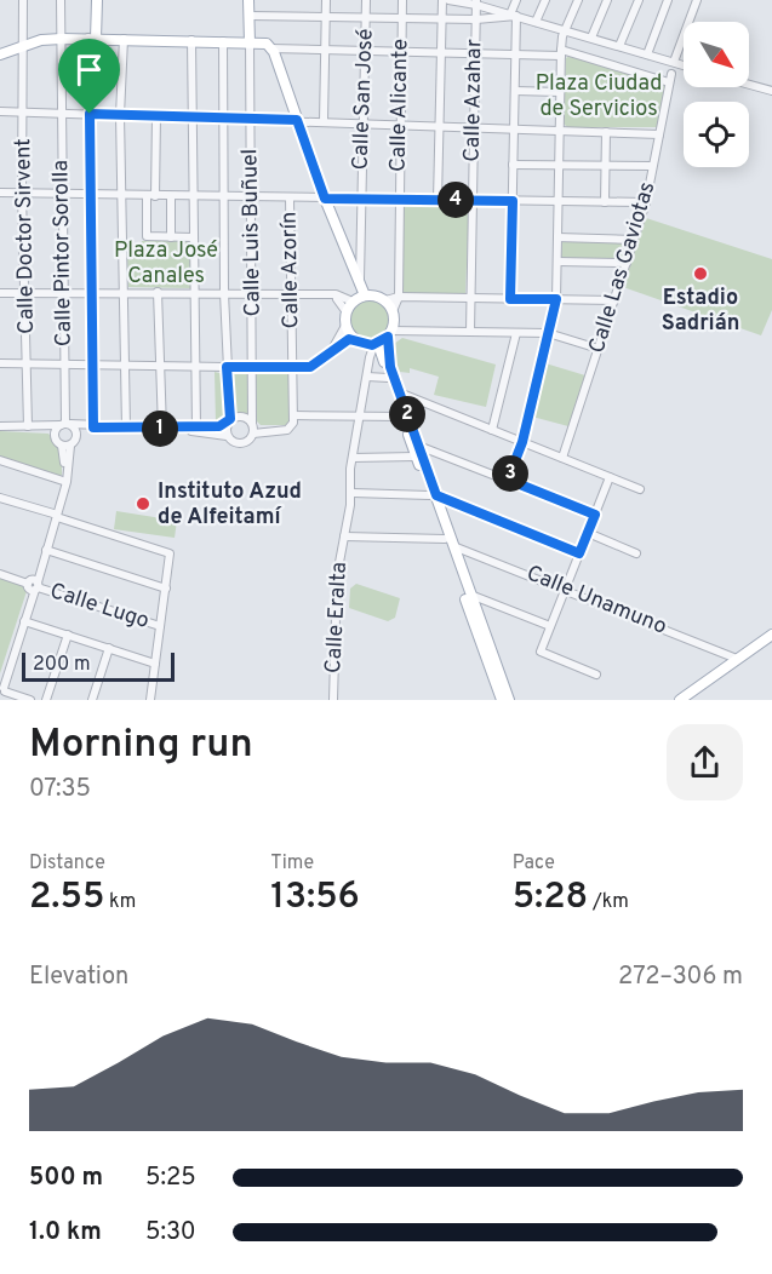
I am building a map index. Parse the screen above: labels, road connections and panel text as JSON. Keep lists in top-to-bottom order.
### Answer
{
  "streets": {
    "street": [
      "Calle San José",
      "Calle Azahar",
      "Calle Alicante",
      "Calle Luis Buñuel",
      "Calle Doctor Sirvent",
      "Calle Pintor Sorolla",
      "Calle Las Gaviotas",
      "Calle Azorín",
      "Calle Unamuno",
      "Calle Lugo",
      "Calle Eralta"
    ]
  },
  "crossings": [
    ["Calle San José", "Calle Eralta"],
    ["Calle Luis Buñuel", "Calle Azorín"]
  ],
  "parks": ["Plaza Ciudad de Servicios", "Plaza José Canales"],
  "places": ["Estadio Sadrián", "Instituto Azud de Alfeitamí"],
  "scale_bar": "200 m",
  "north": "bottom right",
  "page": {
    "pins": [
      "4",
      "2",
      "1",
      "3"
    ],
    "scale": "200 m",
    "heading": ["Morning run", "07:35"],
    "stats": [
      ["Distance", "2.55 km"],
      ["Time", "13:56"],
      ["Pace", "5:28 /km"]
    ],
    "chart": ["Elevation", "272–306 m"],
    "list": [
      {
        "name": "500 m",
        "note": "5:25"
      },
      {
        "name": "1.0 km",
        "note": "5:30"
      }
    ]
  }
}
